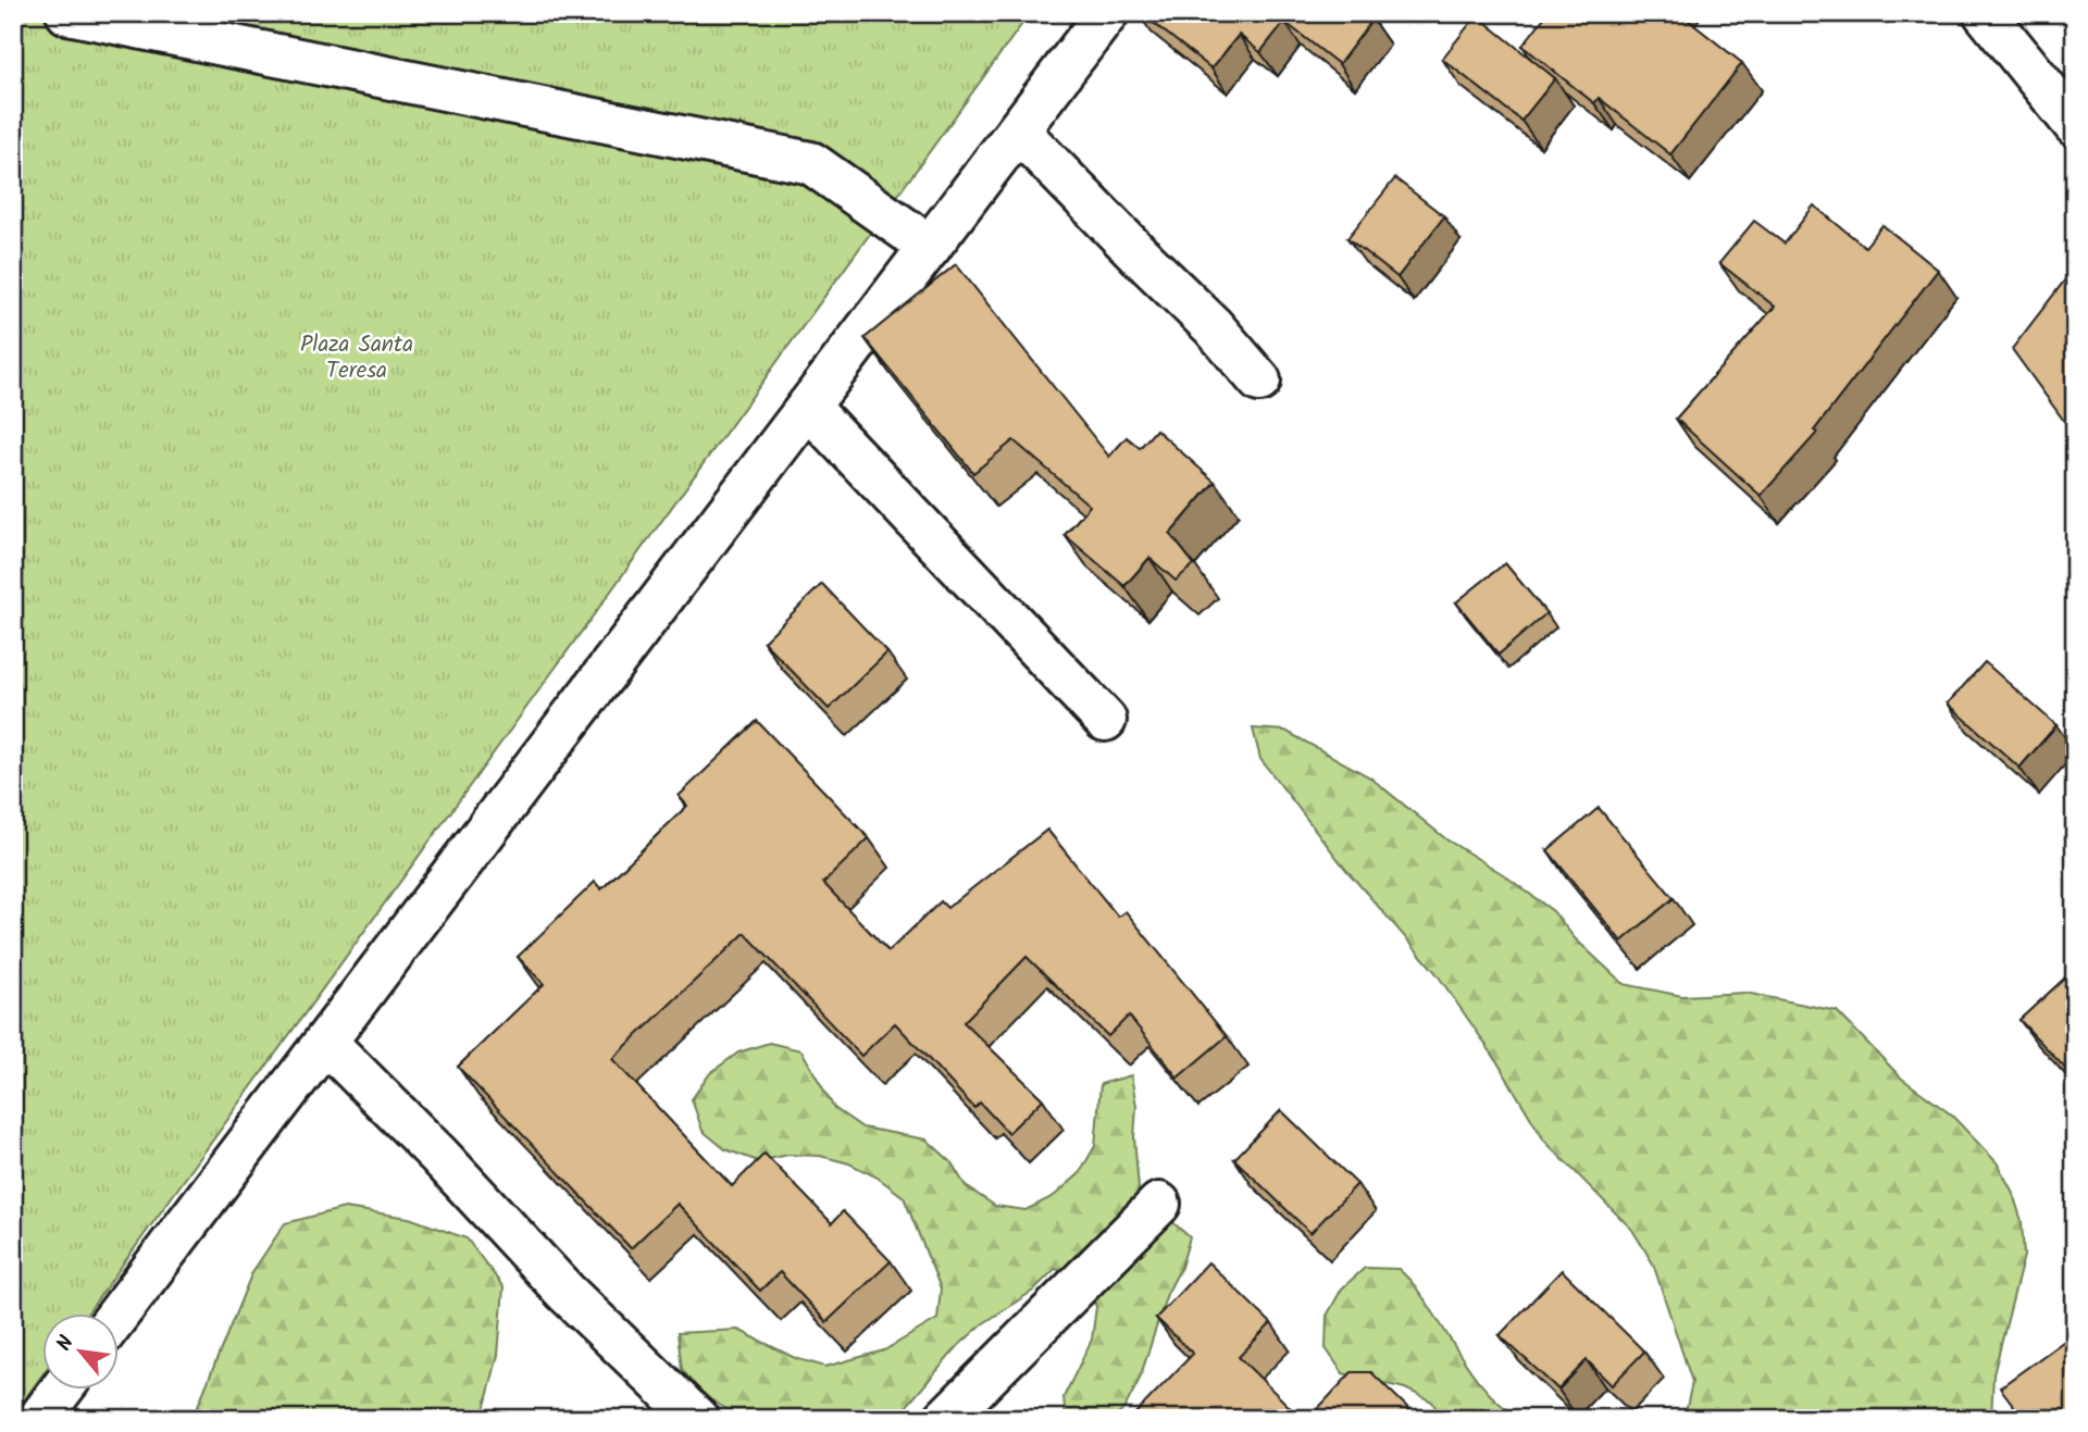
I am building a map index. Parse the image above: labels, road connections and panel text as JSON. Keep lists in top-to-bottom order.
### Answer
{
  "parks": ["Plaza Santa Teresa"],
  "north": "top left"
}
